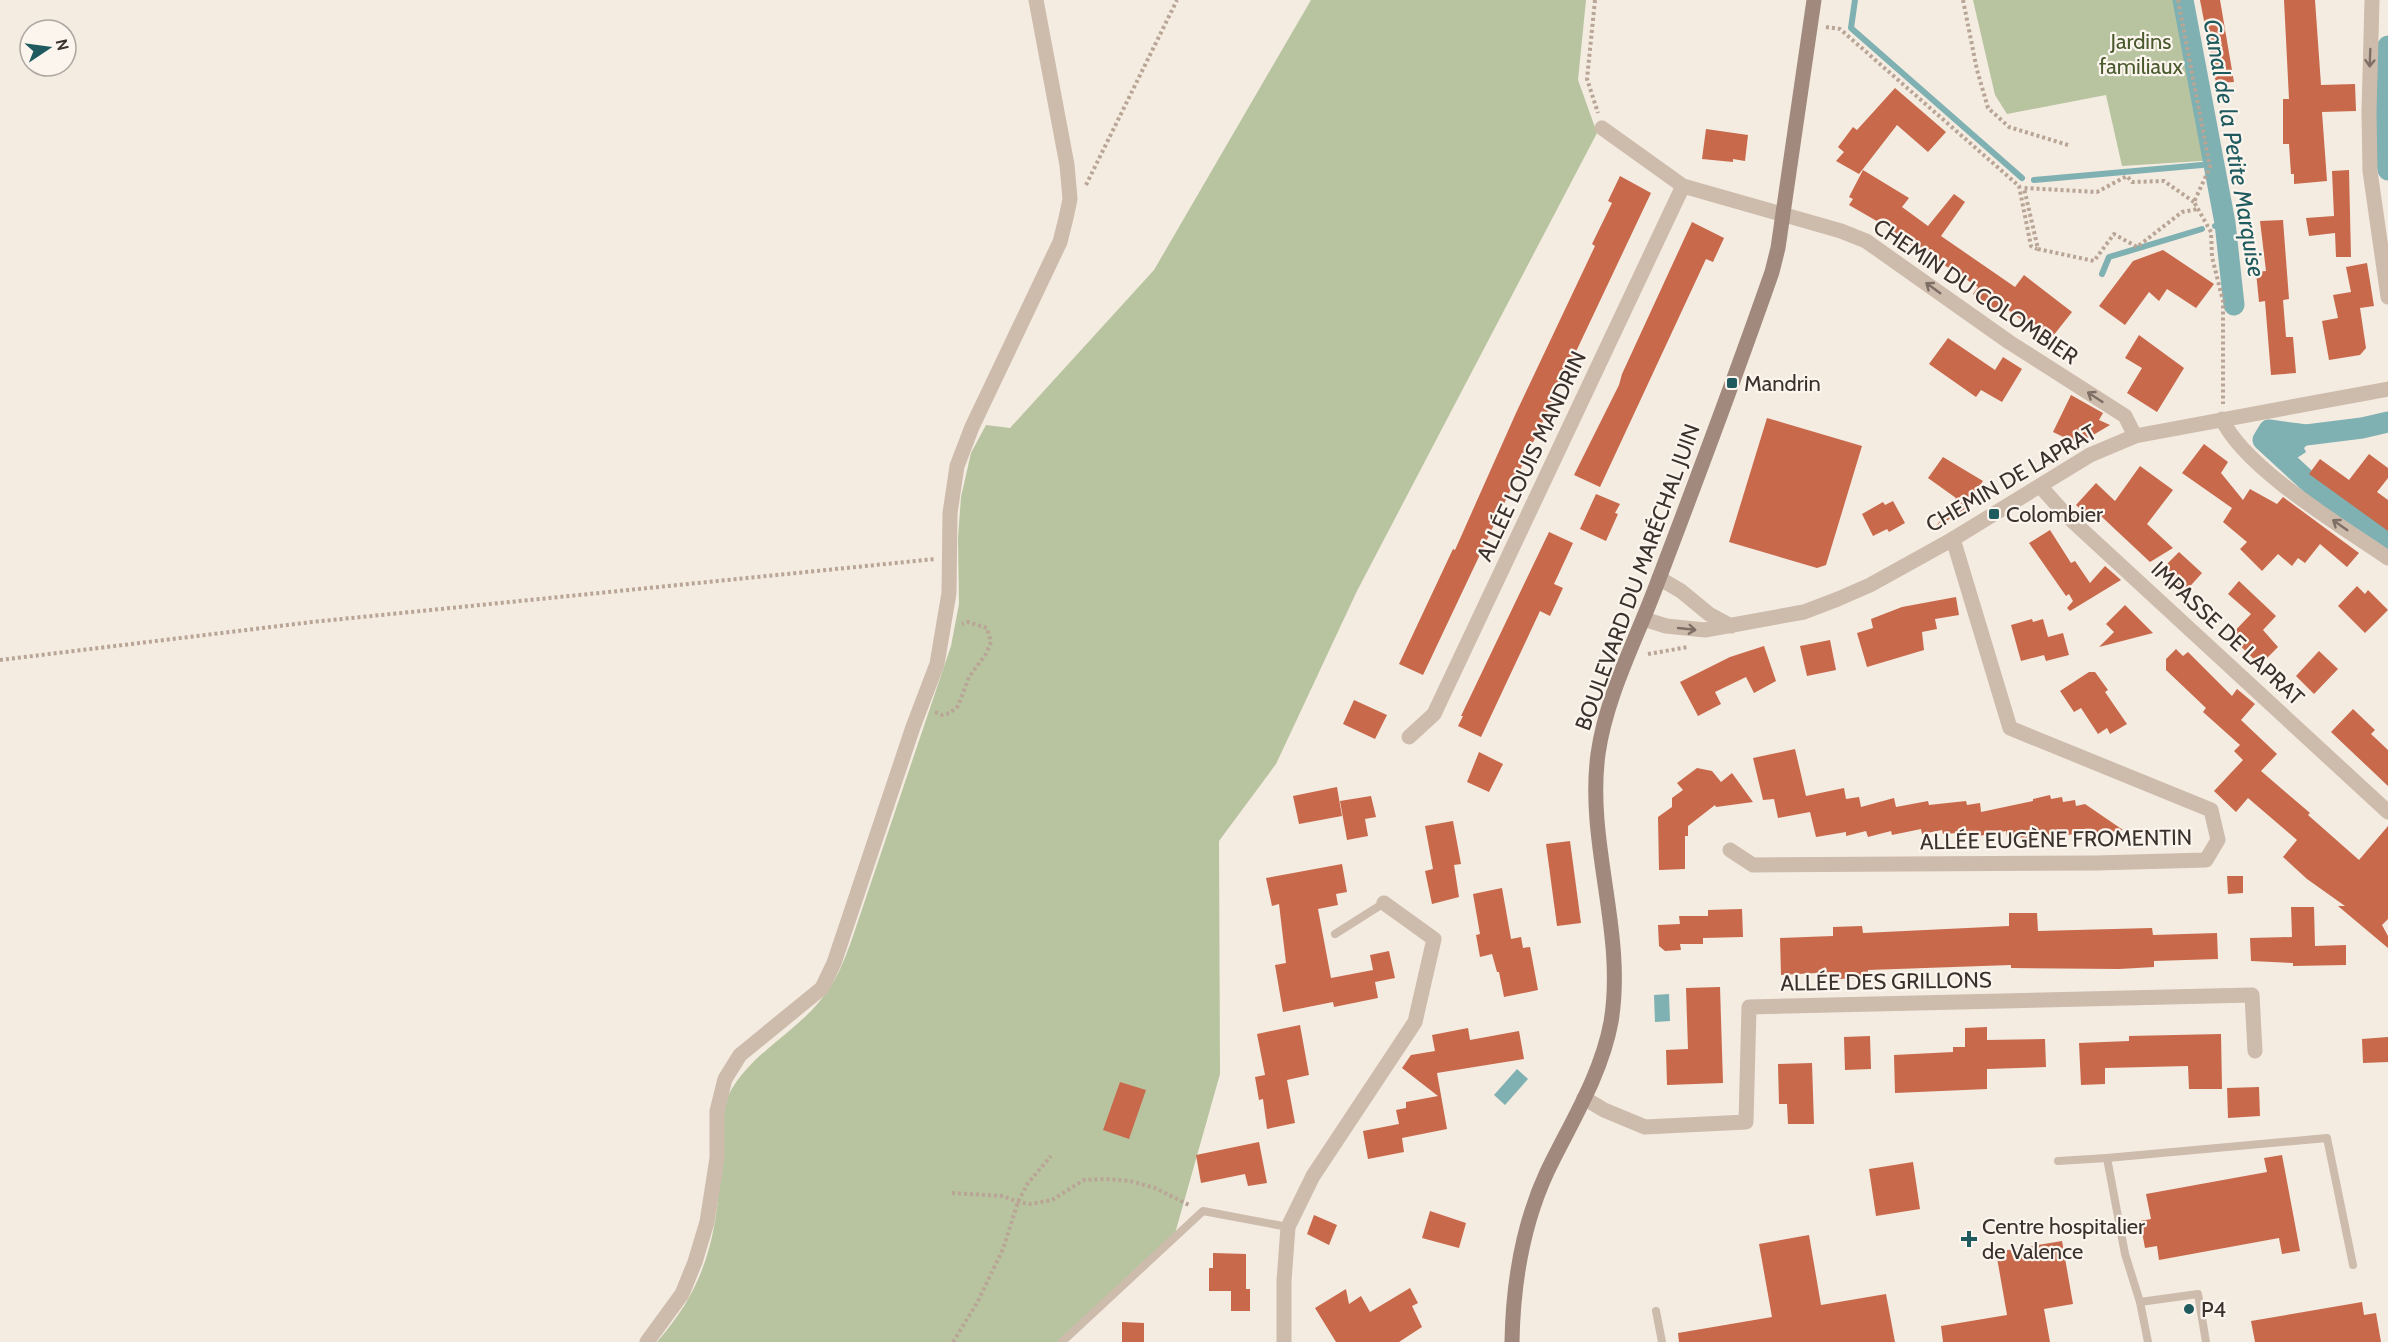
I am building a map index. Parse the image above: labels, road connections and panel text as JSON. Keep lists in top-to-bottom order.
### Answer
{
  "streets": {
    "main road": ["BOULEVARD DU MARÉCHAL JUIN"],
    "street": [
      "CHEMIN DU COLOMBIER",
      "ALLÉE LOUIS MANDRIN",
      "CHEMIN DE LAPRAT",
      "IMPASSE DE LAPRAT",
      "ALLÉE EUGÈNE FROMENTIN",
      "ALLÉE DES GRILLONS"
    ]
  },
  "crossings": [
    ["CHEMIN DU COLOMBIER", "ALLÉE LOUIS MANDRIN"],
    ["CHEMIN DU COLOMBIER", "CHEMIN DE LAPRAT"],
    ["CHEMIN DU COLOMBIER", "BOULEVARD DU MARÉCHAL JUIN"],
    ["CHEMIN DE LAPRAT", "BOULEVARD DU MARÉCHAL JUIN"],
    ["CHEMIN DE LAPRAT", "IMPASSE DE LAPRAT"],
    ["CHEMIN DE LAPRAT", "ALLÉE EUGÈNE FROMENTIN"],
    ["BOULEVARD DU MARÉCHAL JUIN", "ALLÉE DES GRILLONS"]
  ],
  "one_way": ["CHEMIN DU COLOMBIER"],
  "water": ["Canal de la Petite Marquise"],
  "parks": ["Jardins familiaux"],
  "places": {
    "transit": ["Mandrin", "Colombier"],
    "health": ["Centre hospitalier de Valence"],
    "other": ["P4"]
  },
  "north": "right"
}
